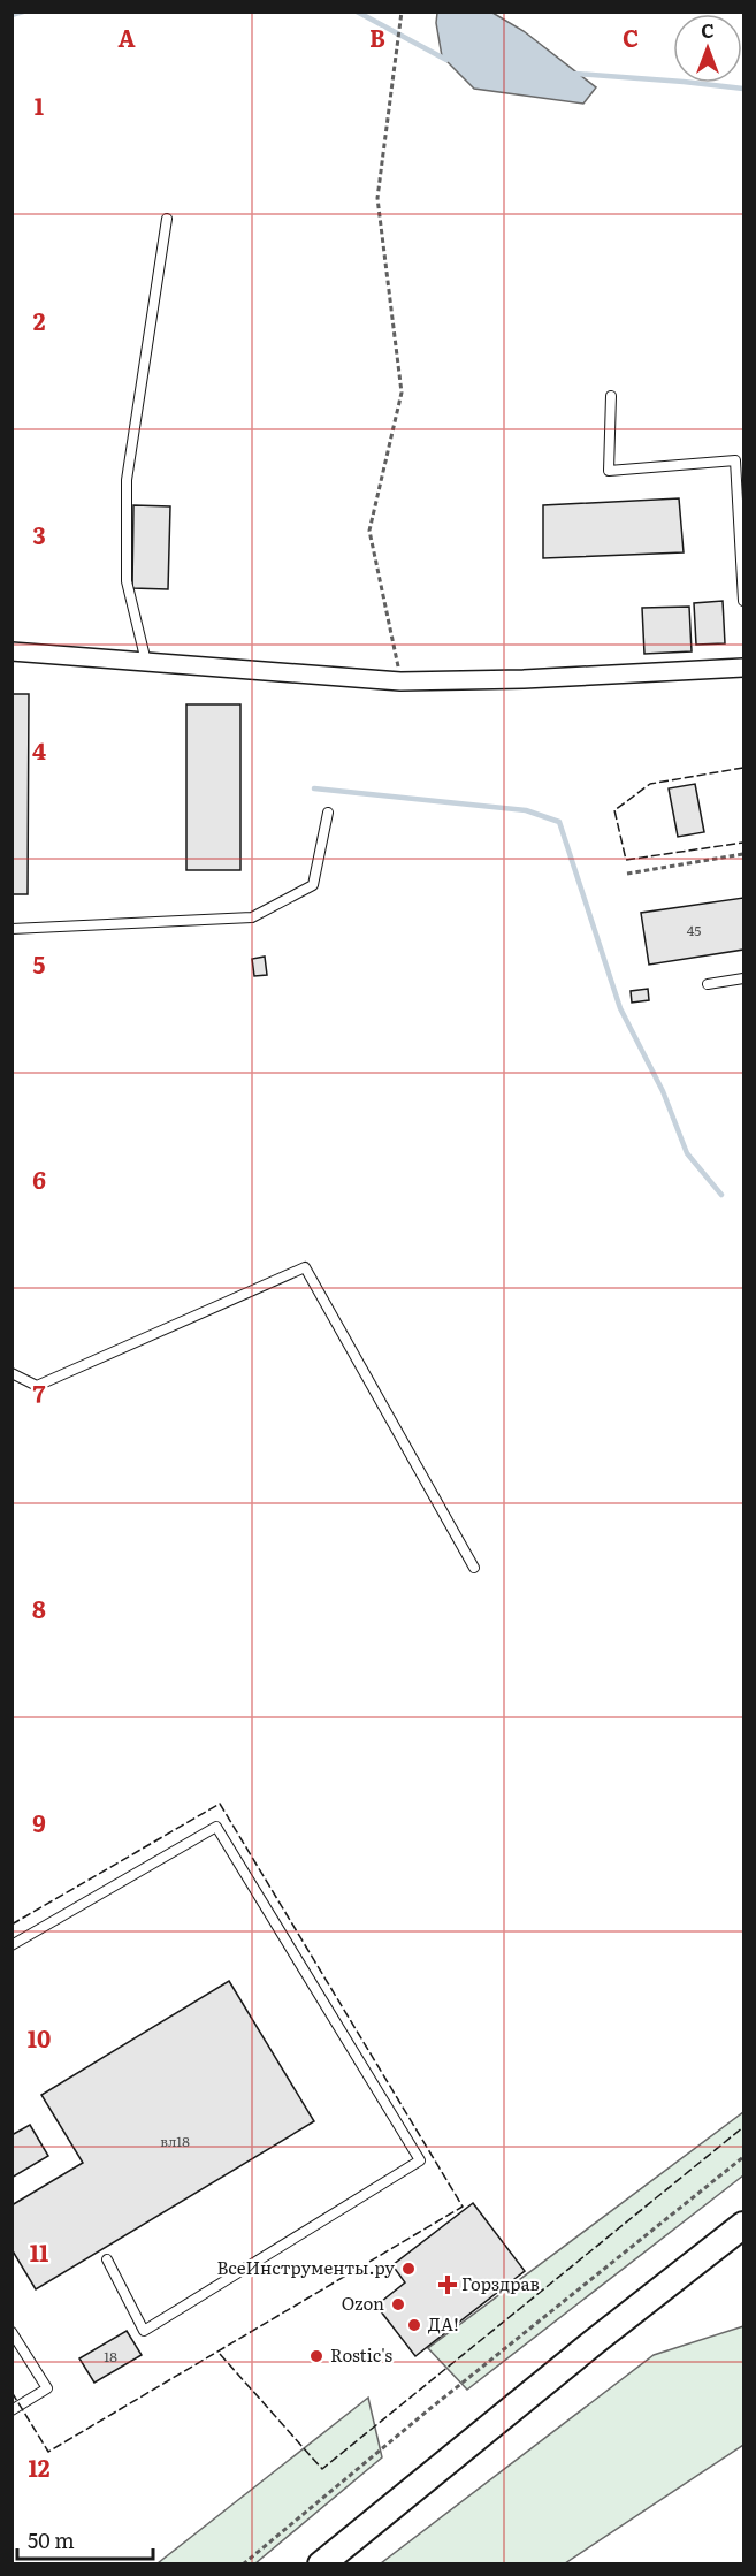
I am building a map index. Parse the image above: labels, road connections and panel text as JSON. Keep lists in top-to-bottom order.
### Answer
{
  "places": {
    "other": [
      "ВсеИнструменты.ру",
      "Ozon",
      "ДА!",
      "Rostic's"
    ],
    "health": ["Горздрав"]
  },
  "house_numbers": ["45", "вл18", "18"],
  "scale_bar": "50 m",
  "north": "top",
  "grid": {
    "columns": ["A", "B", "C"],
    "rows": [
      "1",
      "2",
      "3",
      "4",
      "5",
      "6",
      "7",
      "8",
      "9",
      "10",
      "11",
      "12"
    ]
  }
}
